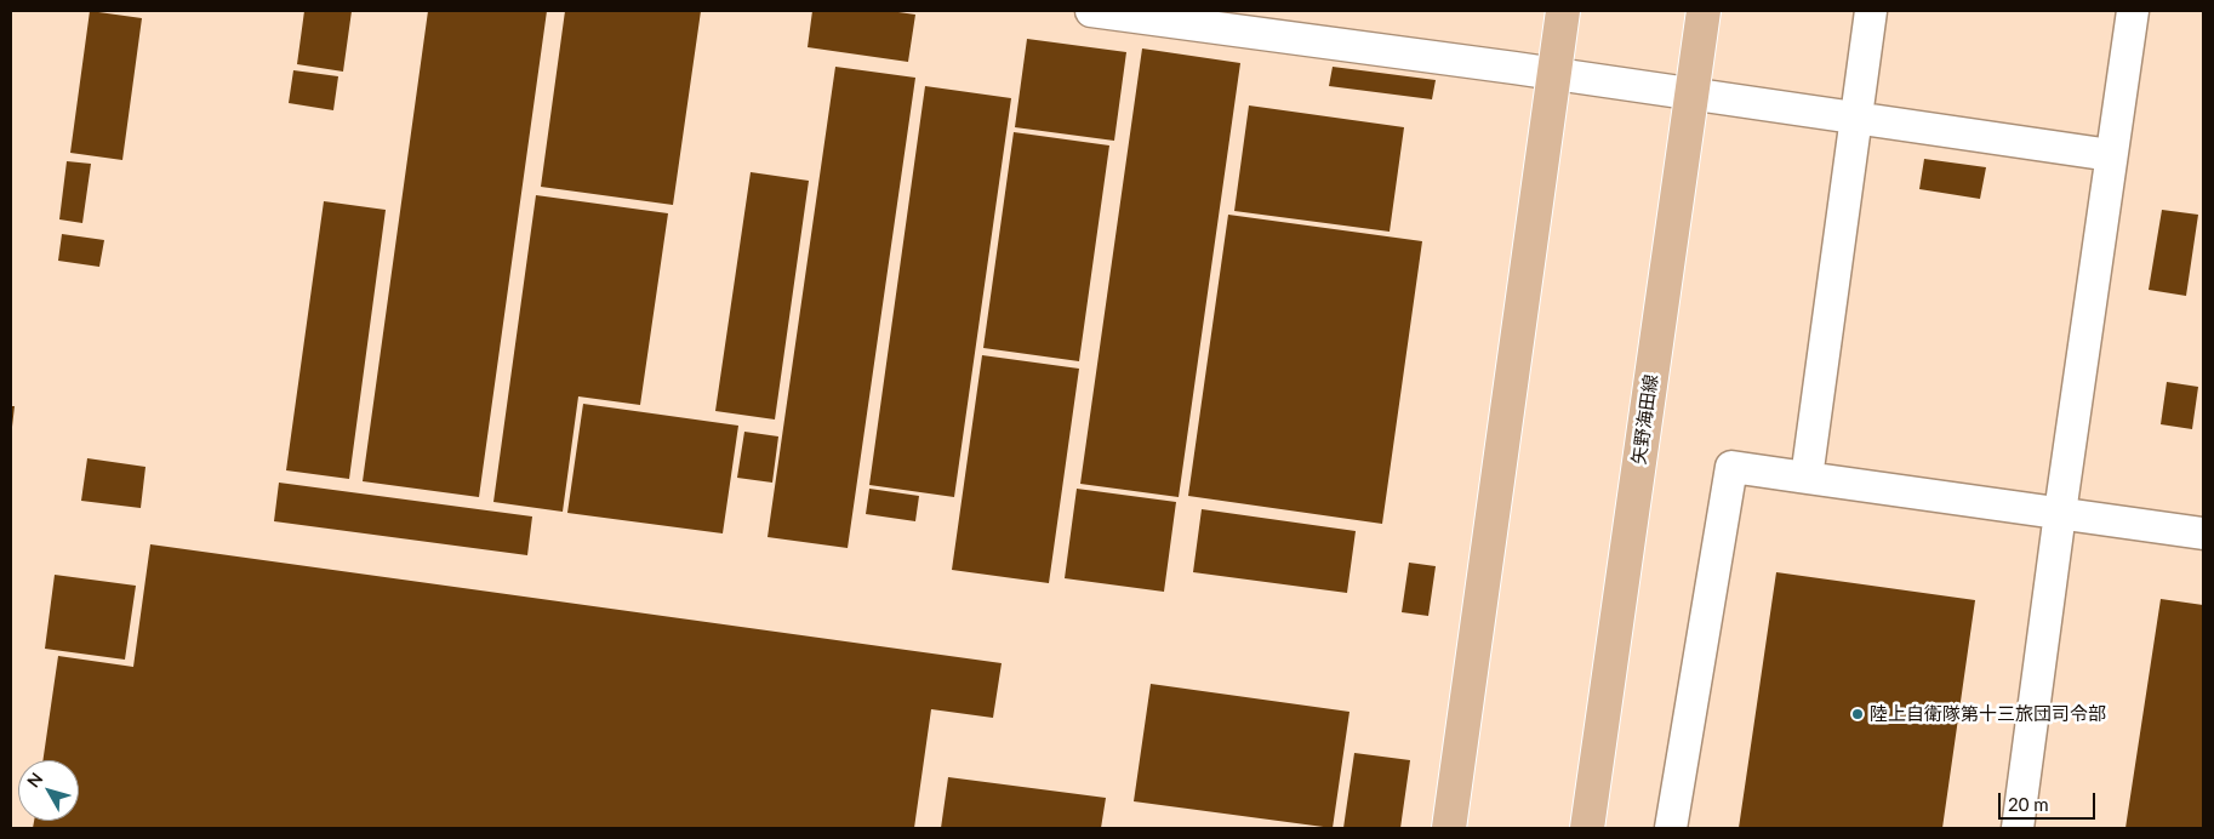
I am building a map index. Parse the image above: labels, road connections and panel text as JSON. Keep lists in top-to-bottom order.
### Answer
{
  "streets": {
    "main road": ["矢野海田線"]
  },
  "places": ["陸上自衛隊第十三旅団司令部"],
  "scale_bar": "20 m",
  "north": "top left"
}
